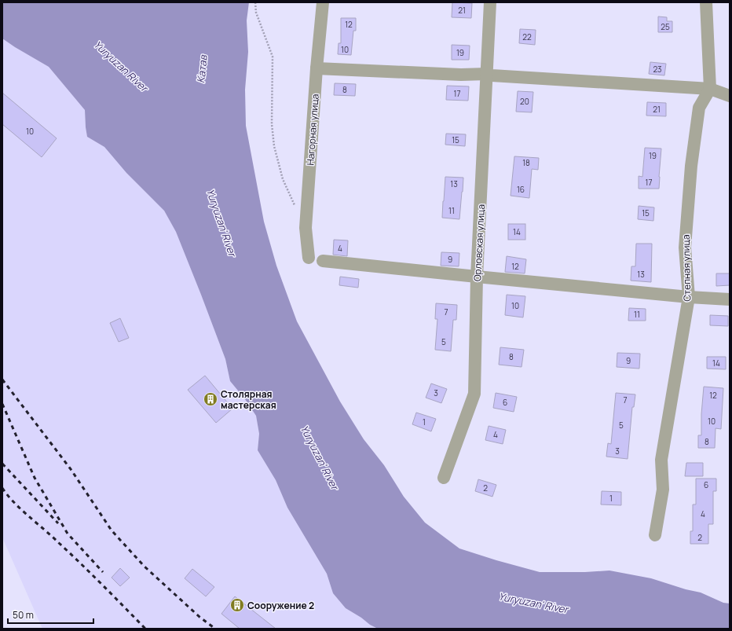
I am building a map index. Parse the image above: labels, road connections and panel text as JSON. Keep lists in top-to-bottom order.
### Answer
{
  "streets": {
    "street": ["Нагорная улица", "Орловская улица", "Степная улица"]
  },
  "water": ["Yuryuzan River", "Катав", "Yuryuzan' River"],
  "places": {
    "building": ["Столярная мастерская", "Сооружение 2"]
  },
  "house_numbers": [
    "21",
    "12",
    "25",
    "22",
    "10",
    "19",
    "23",
    "8",
    "17",
    "20",
    "21",
    "10",
    "15",
    "19",
    "18",
    "17",
    "13",
    "16",
    "11",
    "15",
    "14",
    "4",
    "9",
    "12",
    "13",
    "10",
    "7",
    "11",
    "5",
    "8",
    "9",
    "14",
    "3",
    "12",
    "7",
    "6",
    "10",
    "1",
    "5",
    "4",
    "8",
    "3",
    "6",
    "2",
    "1",
    "4",
    "2"
  ],
  "scale_bar": "50 m"
}
